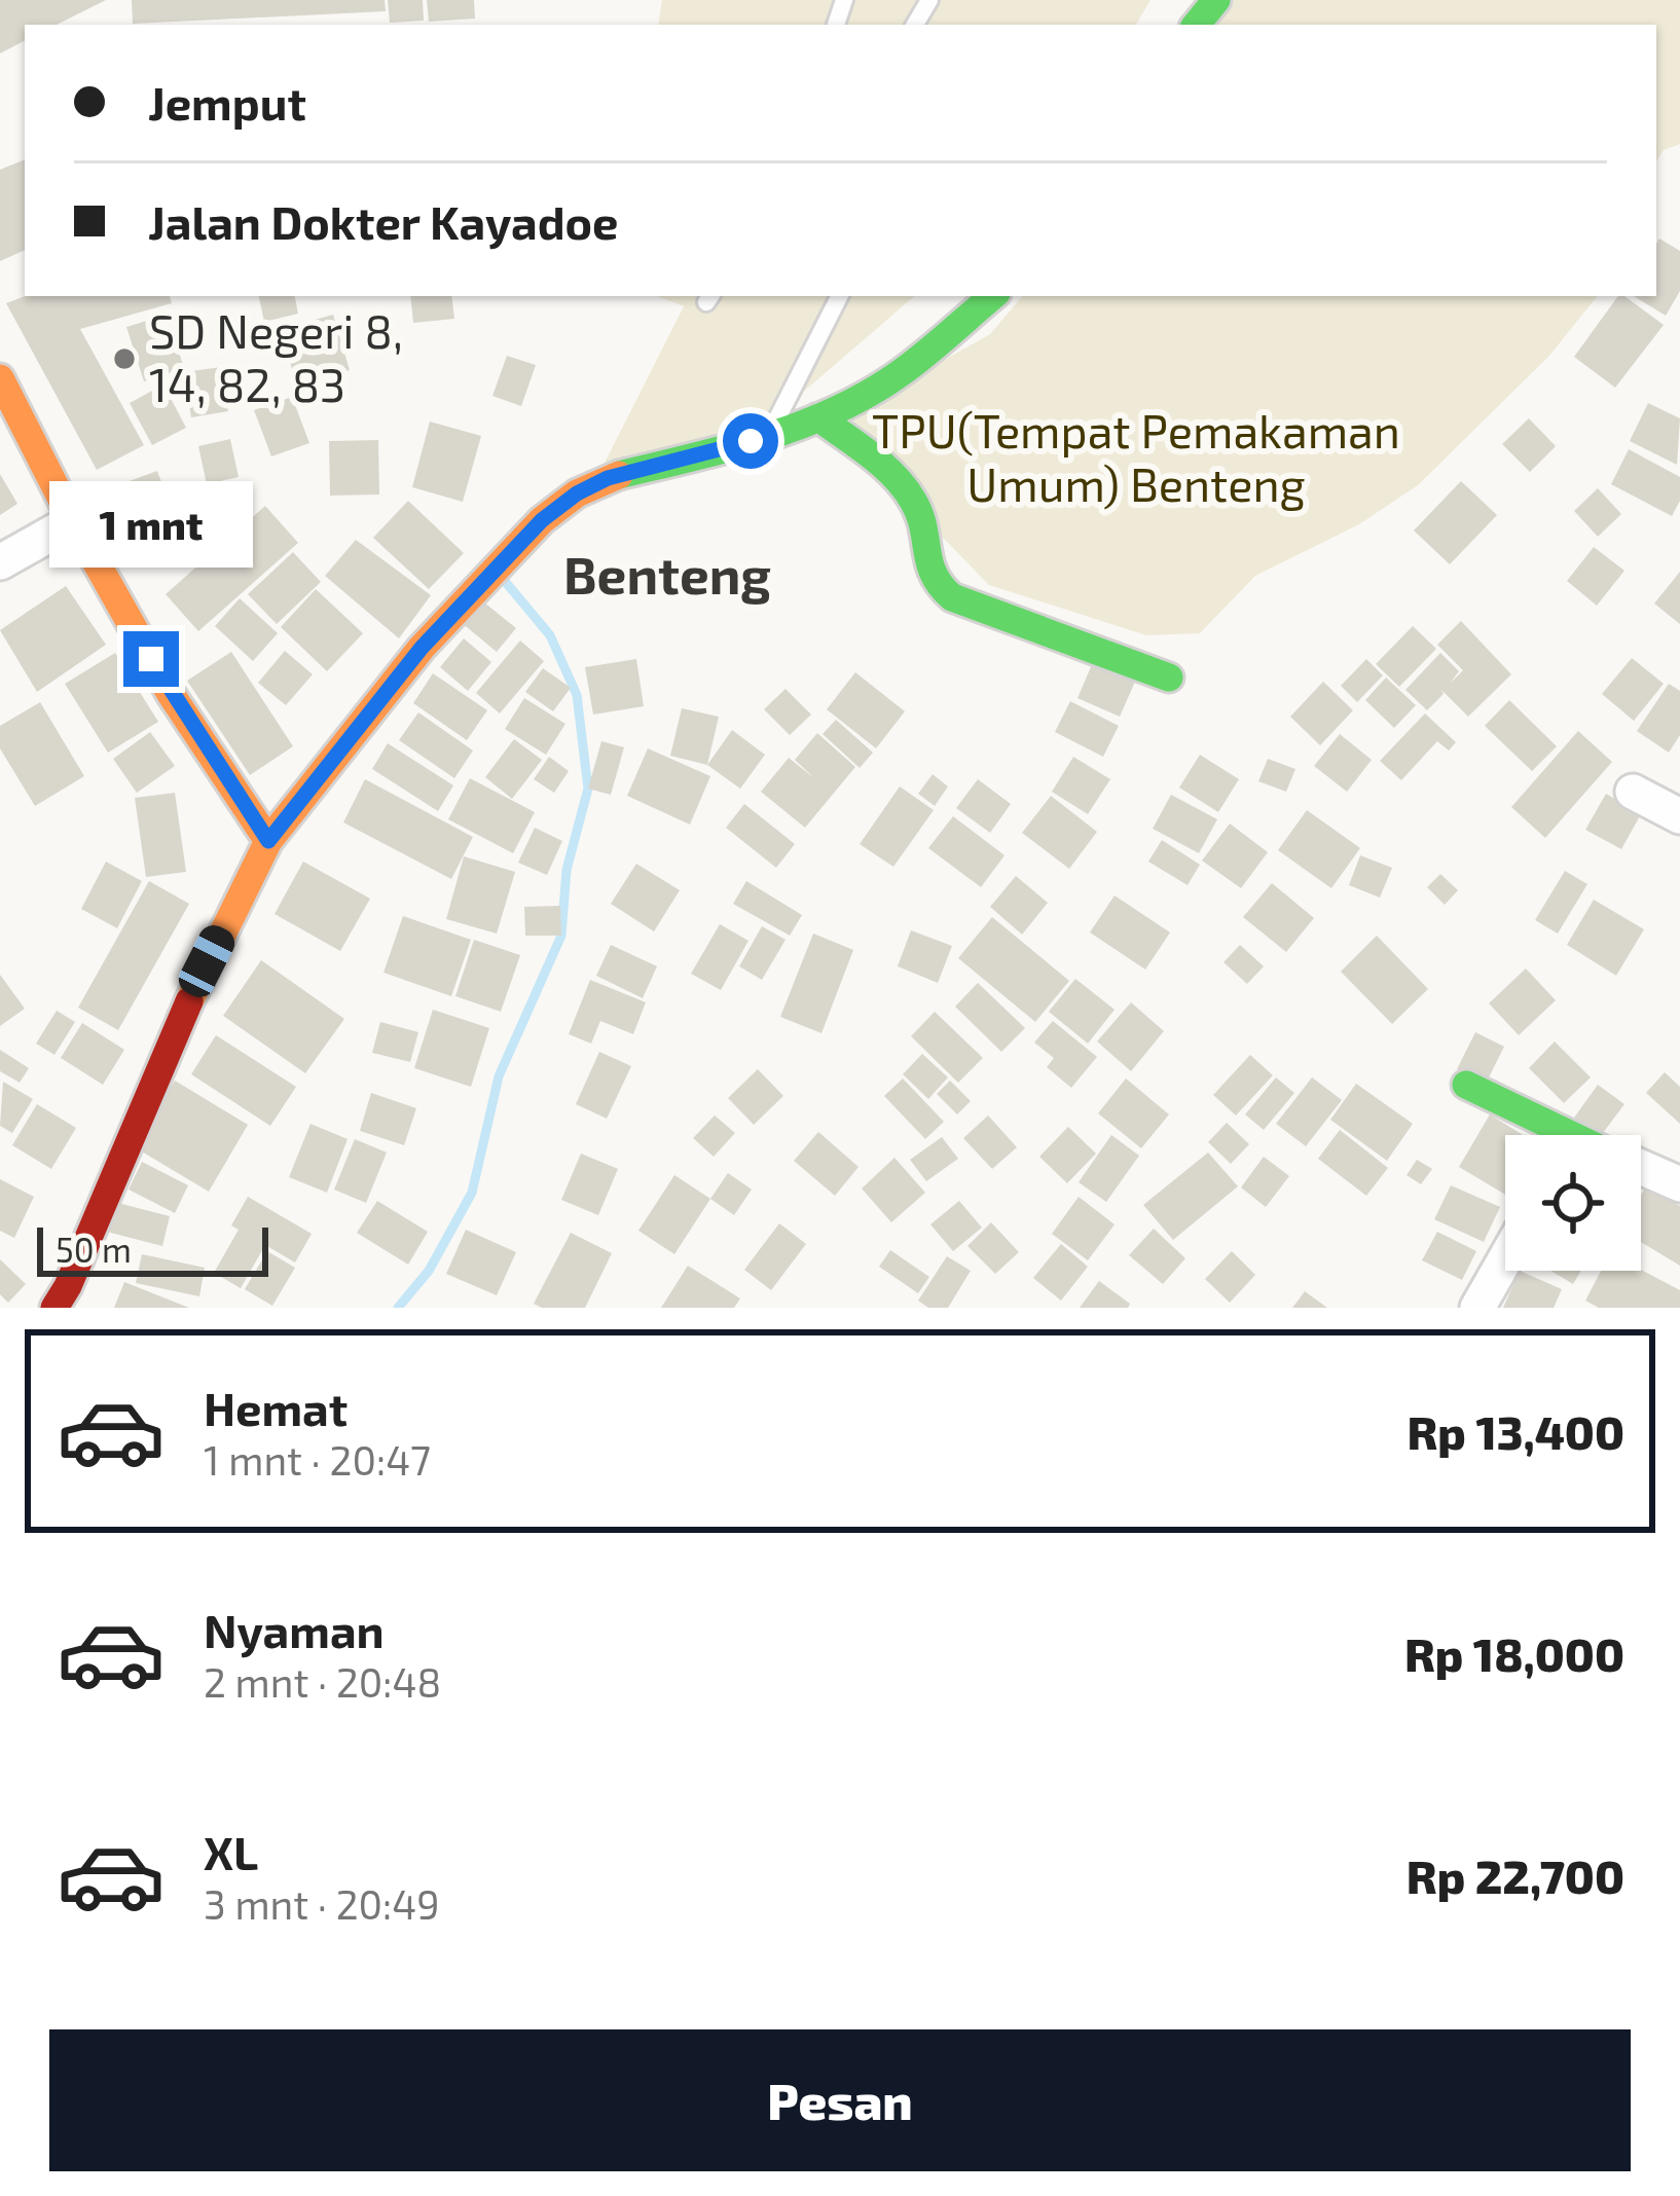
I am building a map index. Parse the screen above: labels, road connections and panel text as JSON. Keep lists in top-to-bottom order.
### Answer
{
  "districts": ["Benteng"],
  "parks": ["TPU(Tempat Pemakaman Umum) Benteng"],
  "places": ["SD Negeri 8, 14, 82, 83"],
  "scale_bar": "50 m",
  "page": {
    "banner": ["Jemput", "Jalan Dokter Kayadoe"],
    "bubble": "1 mnt",
    "scale": "50 m",
    "list": [
      {
        "name": "Hemat",
        "note": "1 mnt · 20:47",
        "value": "Rp 13,400"
      },
      {
        "name": "Nyaman",
        "note": "2 mnt · 20:48",
        "value": "Rp 18,000"
      },
      {
        "name": "XL",
        "note": "3 mnt · 20:49",
        "value": "Rp 22,700"
      }
    ],
    "buttons": "Pesan"
  }
}
